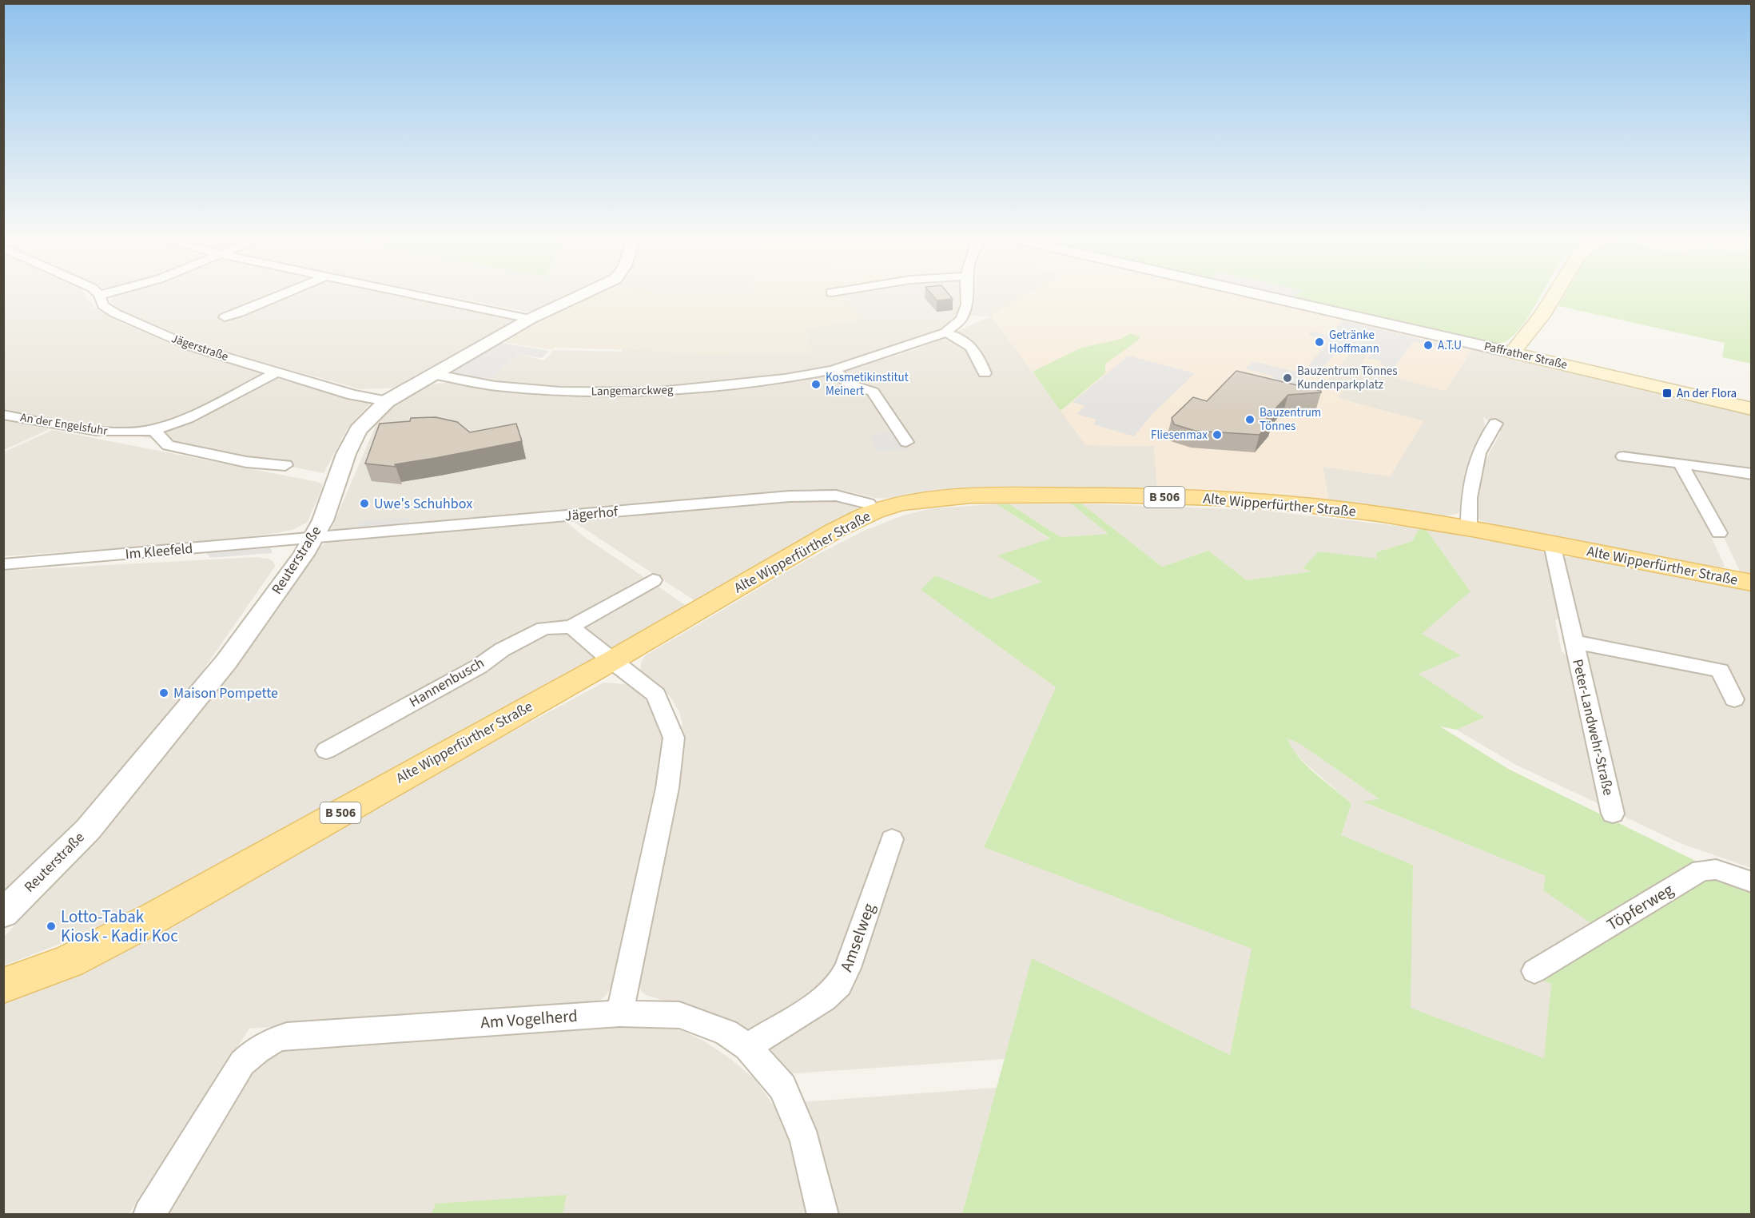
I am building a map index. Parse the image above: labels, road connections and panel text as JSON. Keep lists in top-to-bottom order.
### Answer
{
  "streets": {
    "main road": ["Paffrather Straße", "B 506", "Alte Wipperfürther Straße"],
    "street": [
      "Jägerstraße",
      "Langemarckweg",
      "An der Engelsfuhr",
      "Jägerhof",
      "Im Kleefeld",
      "Reuterstraße",
      "Hannenbusch",
      "Peter-Landwehr-Straße",
      "Töpferweg",
      "Amselweg",
      "Am Vogelherd"
    ]
  },
  "crossings": [
    ["Jägerstraße", "An der Engelsfuhr"],
    ["Jägerstraße", "Reuterstraße"],
    ["Langemarckweg", "Reuterstraße"],
    ["Alte Wipperfürther Straße", "Peter-Landwehr-Straße"],
    ["Jägerhof", "Im Kleefeld"],
    ["Jägerhof", "Reuterstraße"],
    ["Im Kleefeld", "Reuterstraße"]
  ],
  "places": {
    "other": [
      "Getränke Hoffmann",
      "A.T.U",
      "Bauzentrum Tönnes Kundenparkplatz",
      "Kosmetikinstitut Meinert",
      "Bauzentrum Tönnes",
      "Fliesenmax",
      "Uwe's Schuhbox",
      "Maison Pompette",
      "Lotto-Tabak Kiosk - Kadir Koc"
    ],
    "transit": ["An der Flora"]
  }
}
